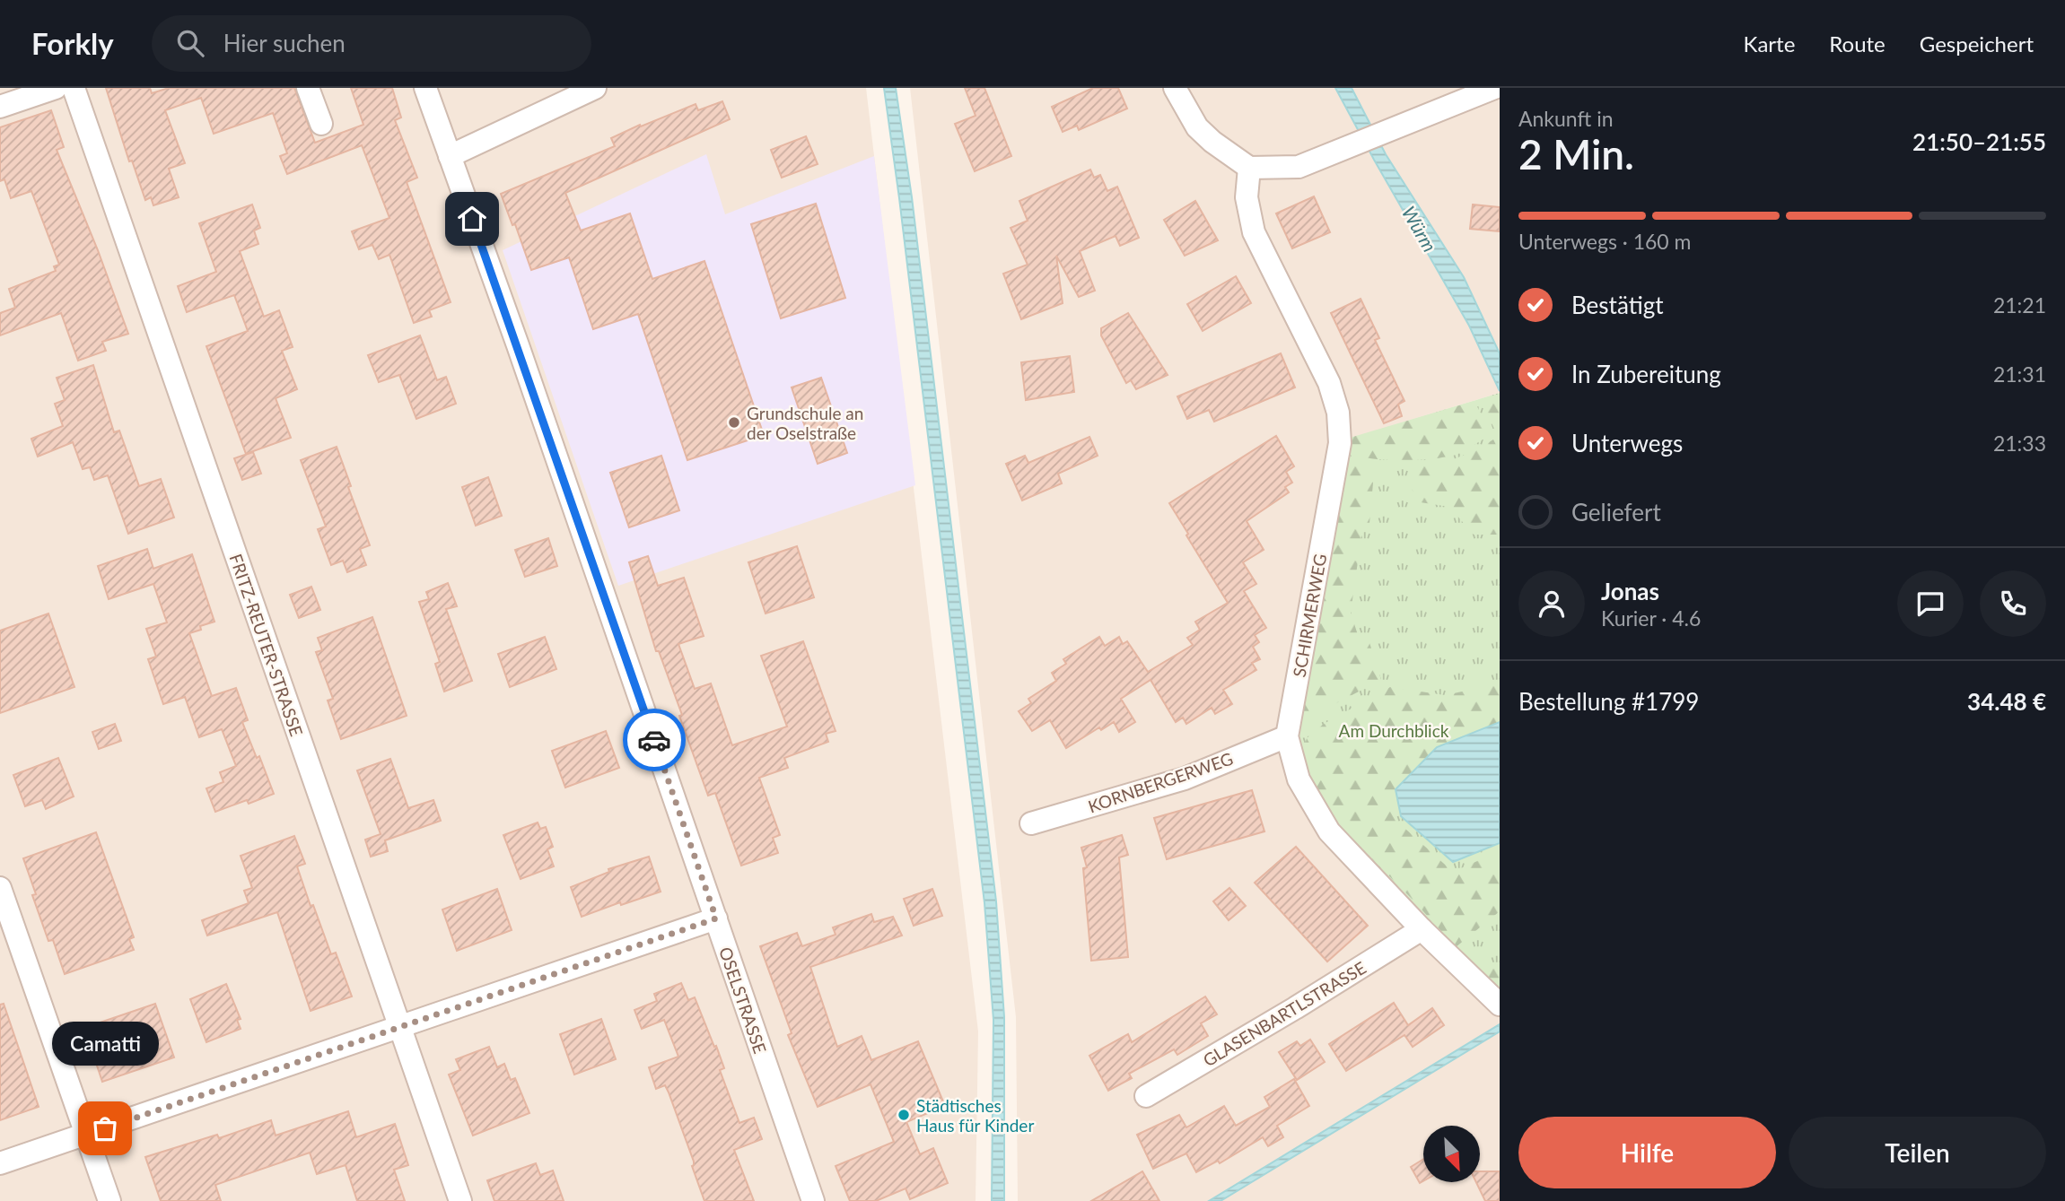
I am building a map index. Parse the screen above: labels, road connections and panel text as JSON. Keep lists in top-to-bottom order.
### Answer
{
  "streets": {
    "street": [
      "SCHIRMERWEG",
      "FRITZ-REUTER-STRASSE",
      "KORNBERGERWEG",
      "OSELSTRASSE",
      "GLASENBARTLSTRASSE"
    ]
  },
  "crossings": [
    ["SCHIRMERWEG", "KORNBERGERWEG"],
    ["SCHIRMERWEG", "GLASENBARTLSTRASSE"]
  ],
  "water": ["Würm"],
  "parks": ["Am Durchblick"],
  "places": ["Grundschule an der Oselstraße", "Städtisches Haus für Kinder", "Camatti"],
  "north": "bottom right",
  "page": {
    "header": "Forkly",
    "search": "Hier suchen",
    "nav": ["Karte", "Route", "Gespeichert"],
    "heading": ["2 Min.", "Ankunft in", "21:50–21:55"],
    "panel": [
      "Jonas",
      "Kurier · 4.6",
      "Bestellung #1799",
      "34.48 €"
    ],
    "bar": "Unterwegs · 160 m",
    "list": [
      ["Bestätigt", "21:21"],
      ["In Zubereitung", "21:31"],
      ["Unterwegs", "21:33"],
      "Geliefert"
    ],
    "bubble": "Camatti",
    "buttons": ["Hilfe", "Teilen"]
  }
}
